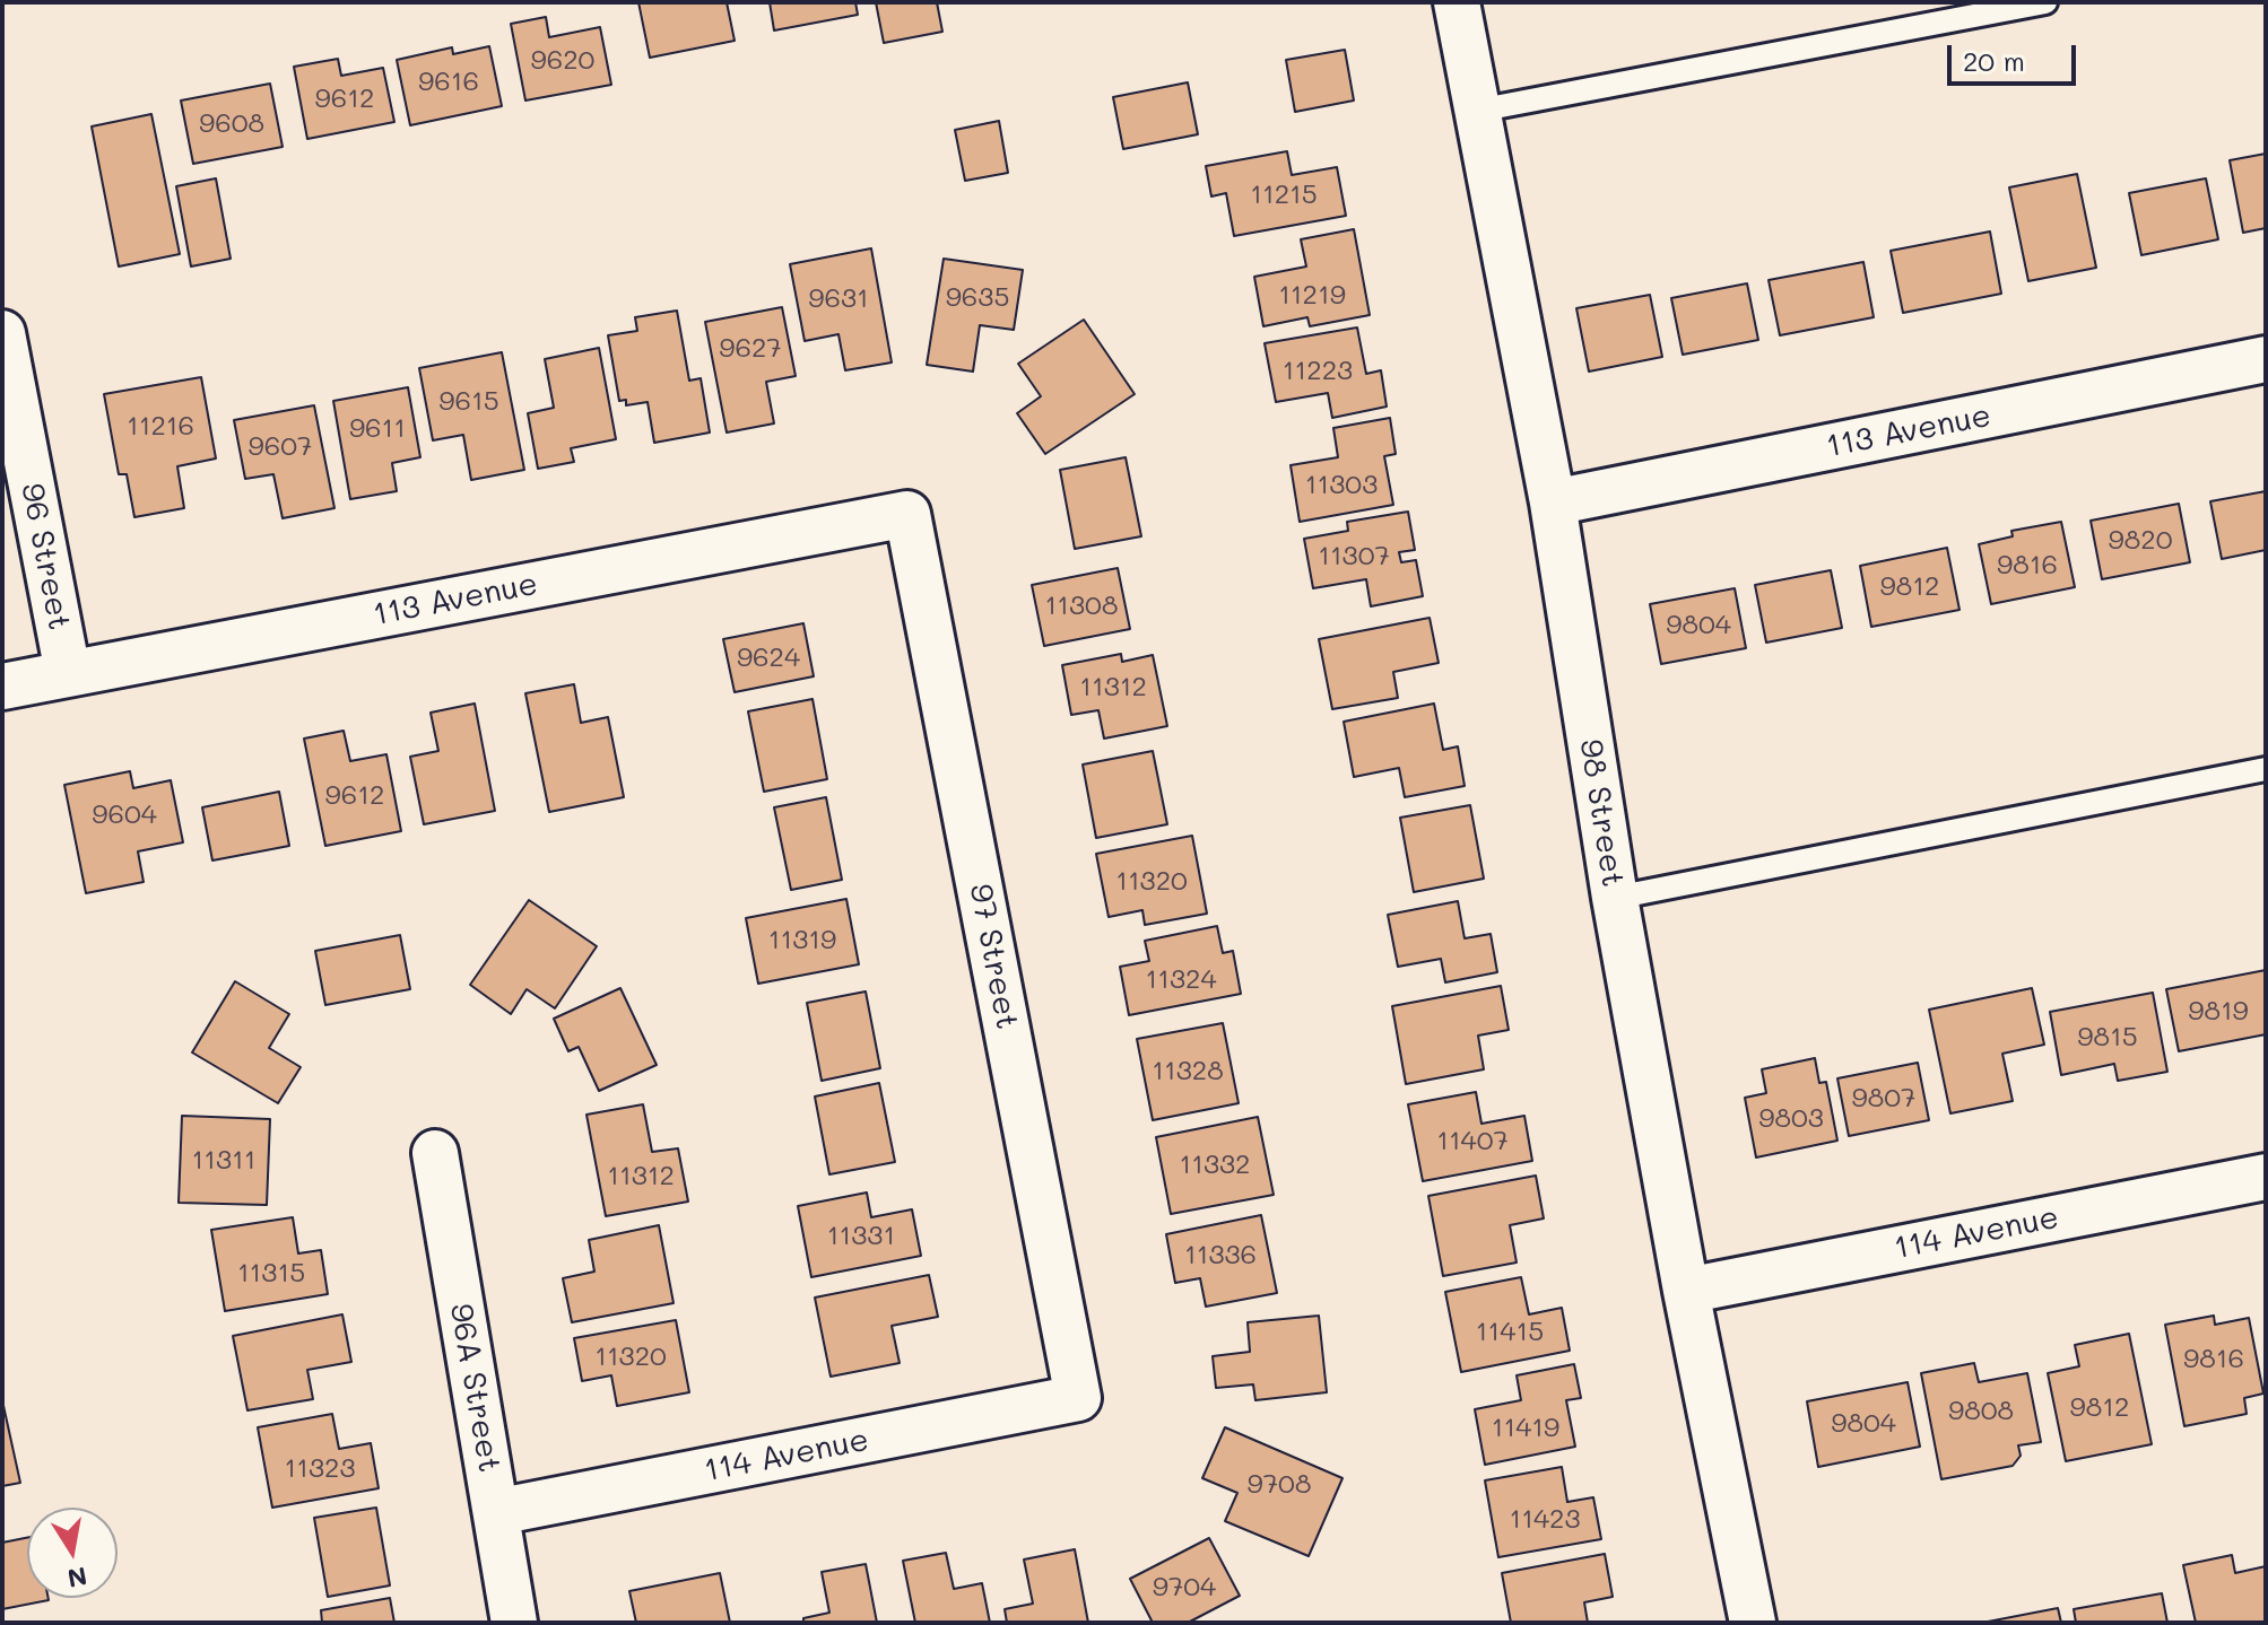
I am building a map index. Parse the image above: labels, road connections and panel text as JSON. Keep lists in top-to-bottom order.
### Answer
{
  "streets": {
    "street": [
      "113 Avenue",
      "96 Street",
      "98 Street",
      "97 Street",
      "114 Avenue",
      "96A Street"
    ]
  },
  "crossings": [
    ["113 Avenue", "96 Street"],
    ["113 Avenue", "98 Street"],
    ["113 Avenue", "97 Street"],
    ["98 Street", "114 Avenue"],
    ["97 Street", "114 Avenue"],
    ["114 Avenue", "96A Street"]
  ],
  "house_numbers": [
    "9620",
    "9616",
    "9612",
    "9608",
    "11215",
    "11219",
    "9635",
    "9631",
    "9627",
    "11223",
    "9615",
    "11216",
    "9611",
    "9607",
    "11303",
    "9820",
    "11307",
    "9816",
    "9812",
    "11308",
    "9804",
    "9624",
    "11312",
    "9612",
    "9604",
    "11320",
    "11319",
    "11324",
    "9819",
    "9815",
    "11328",
    "9807",
    "9803",
    "11407",
    "11311",
    "11332",
    "11312",
    "11331",
    "11336",
    "11315",
    "11415",
    "11320",
    "9816",
    "9812",
    "9808",
    "9804",
    "11419",
    "11323",
    "9708",
    "11423",
    "9704"
  ],
  "scale_bar": "20 m",
  "north": "bottom"
}
